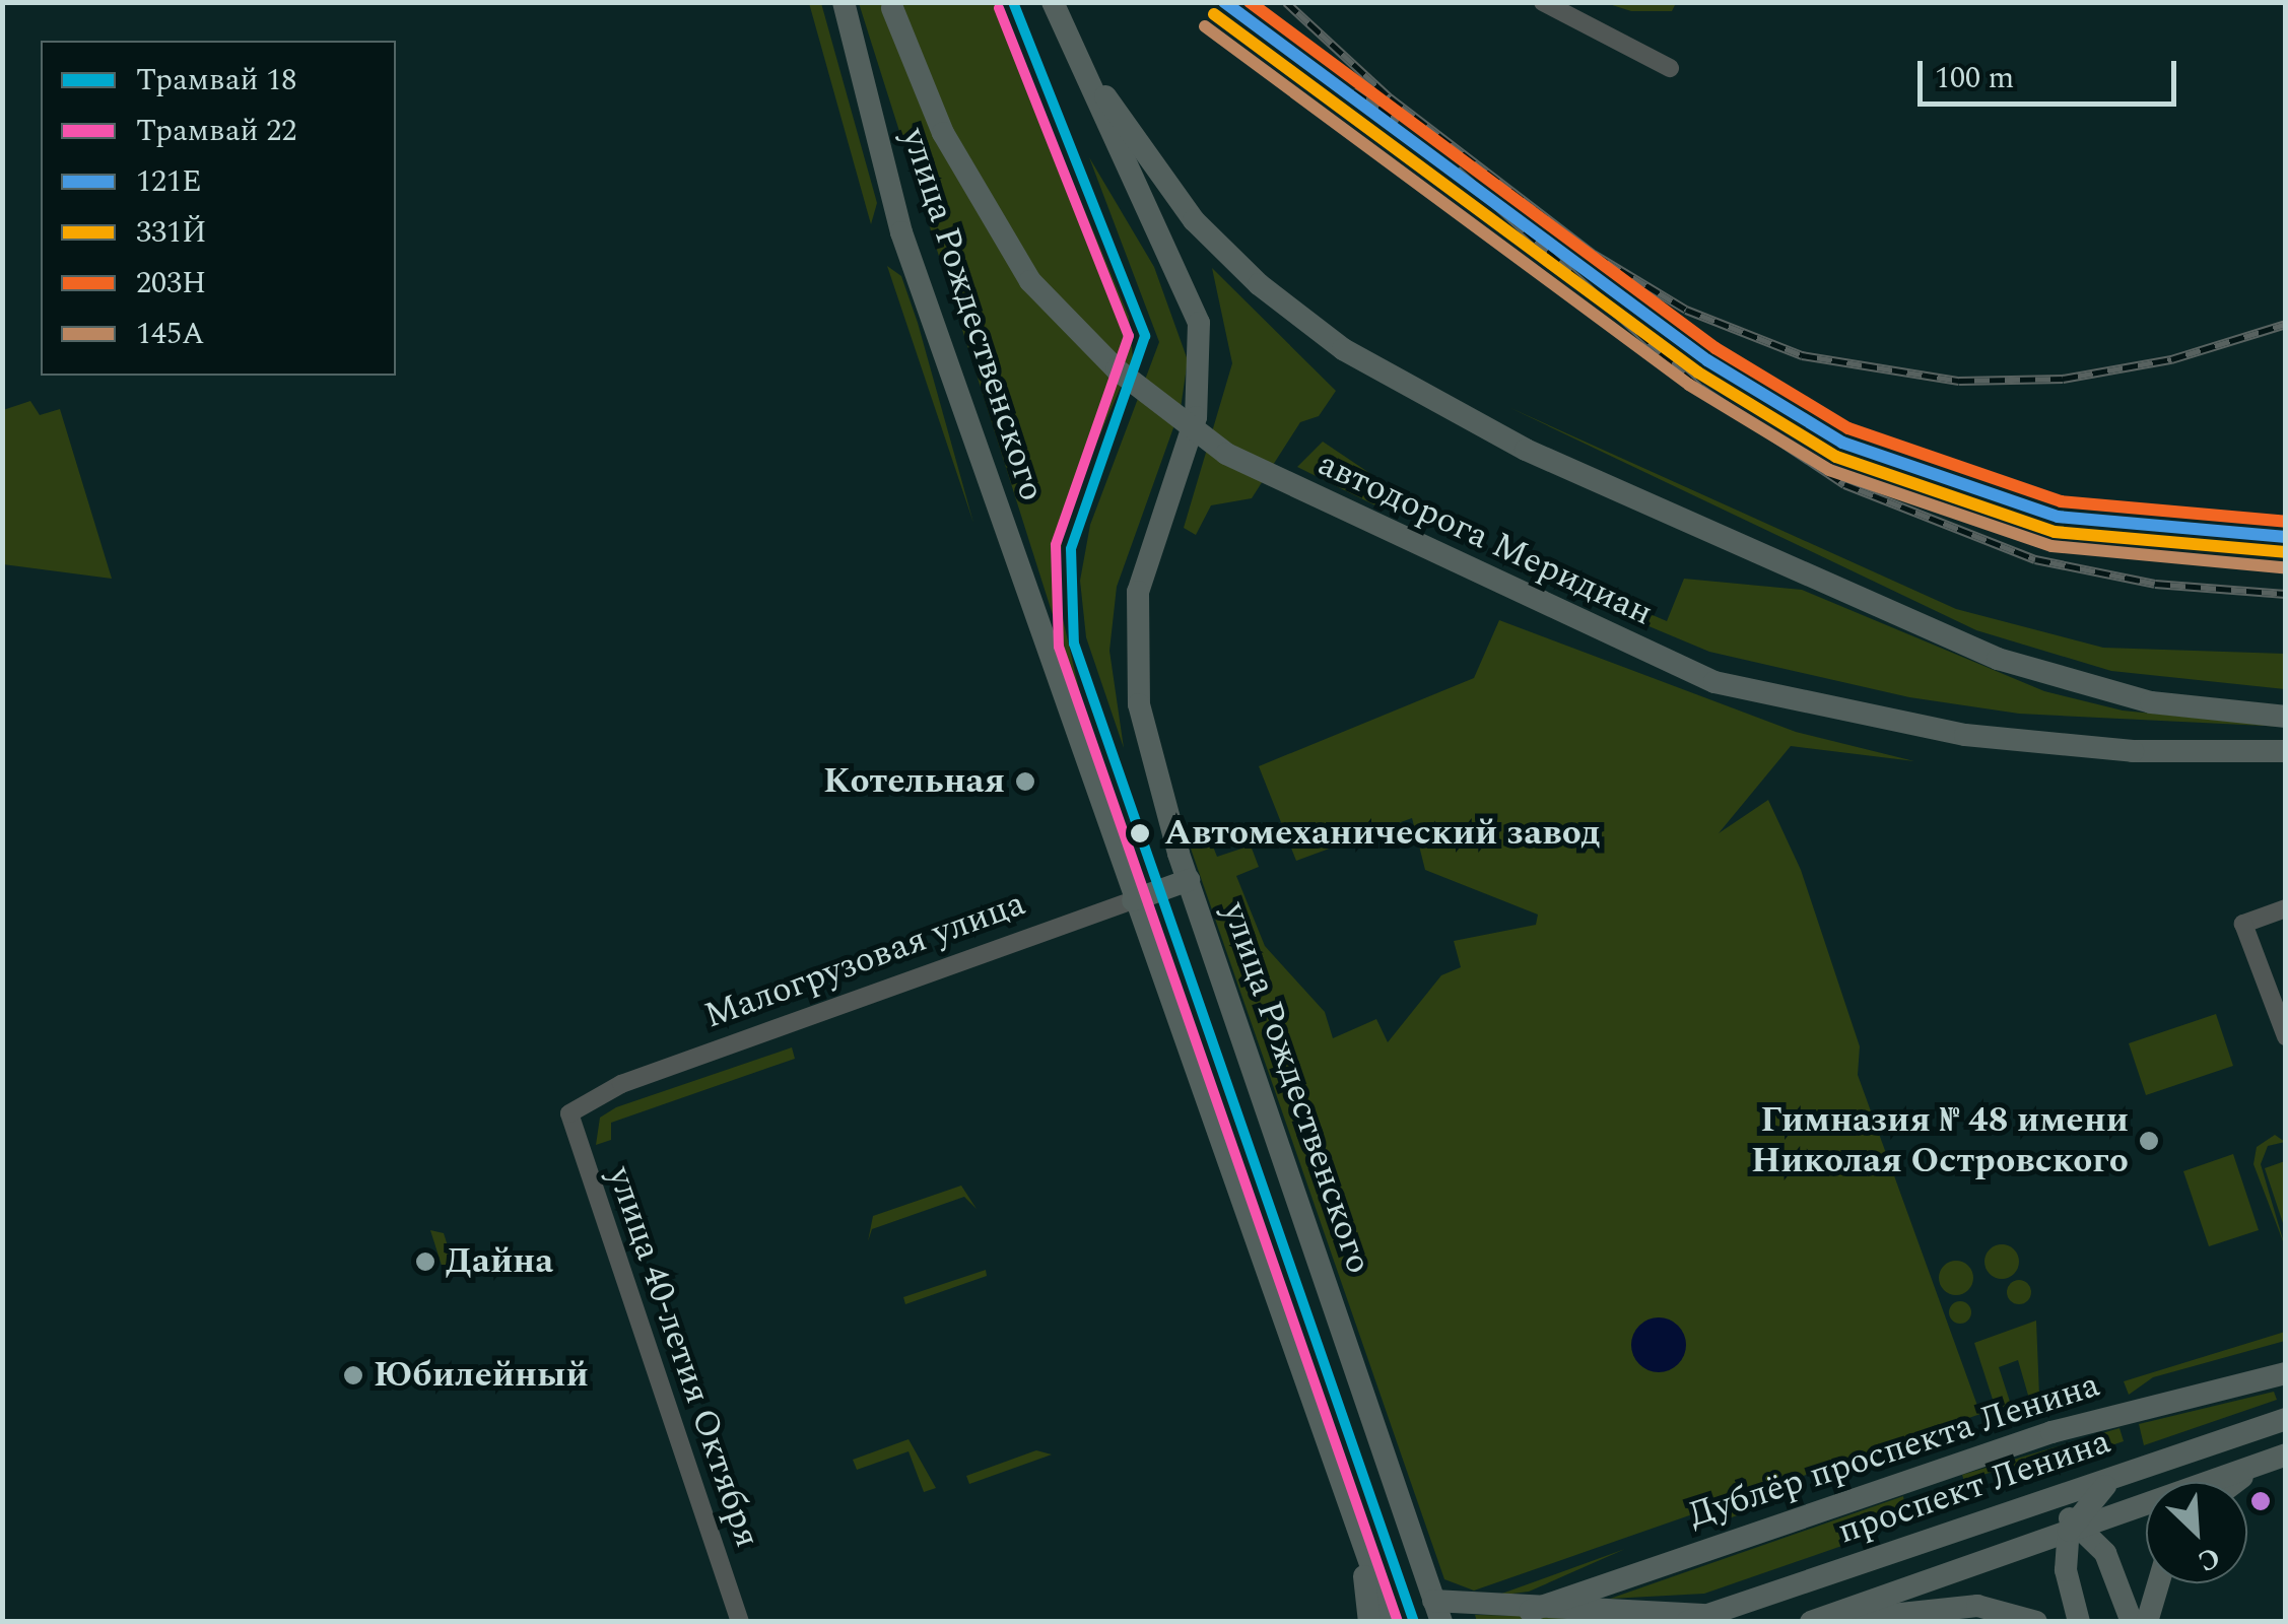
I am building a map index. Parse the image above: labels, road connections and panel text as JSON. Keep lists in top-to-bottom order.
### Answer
{
  "streets": {
    "main road": [
      "улица Рождественского",
      "автодорога Меридиан",
      "Малогрузовая улица",
      "Дублёр проспекта Ленина",
      "проспект Ленина"
    ],
    "street": ["улица 40-летия Октября"]
  },
  "crossings": [
    ["улица Рождественского", "Малогрузовая улица"],
    ["Малогрузовая улица", "улица 40-летия Октября"]
  ],
  "places": [
    "Котельная",
    "Автомеханический завод",
    "Гимназия № 48 имени Николая Островского",
    "Дайна",
    "Юбилейный"
  ],
  "lines": [
    "tram line 18",
    "transit line 121Е",
    "transit line 203Н",
    "tram line 22",
    "transit line 331Й",
    "transit line 145А"
  ],
  "legend": [
    "Трамвай 18",
    "Трамвай 22",
    "121Е",
    "331Й",
    "203Н",
    "145А"
  ],
  "scale_bar": "100 m",
  "north": "bottom right"
}
